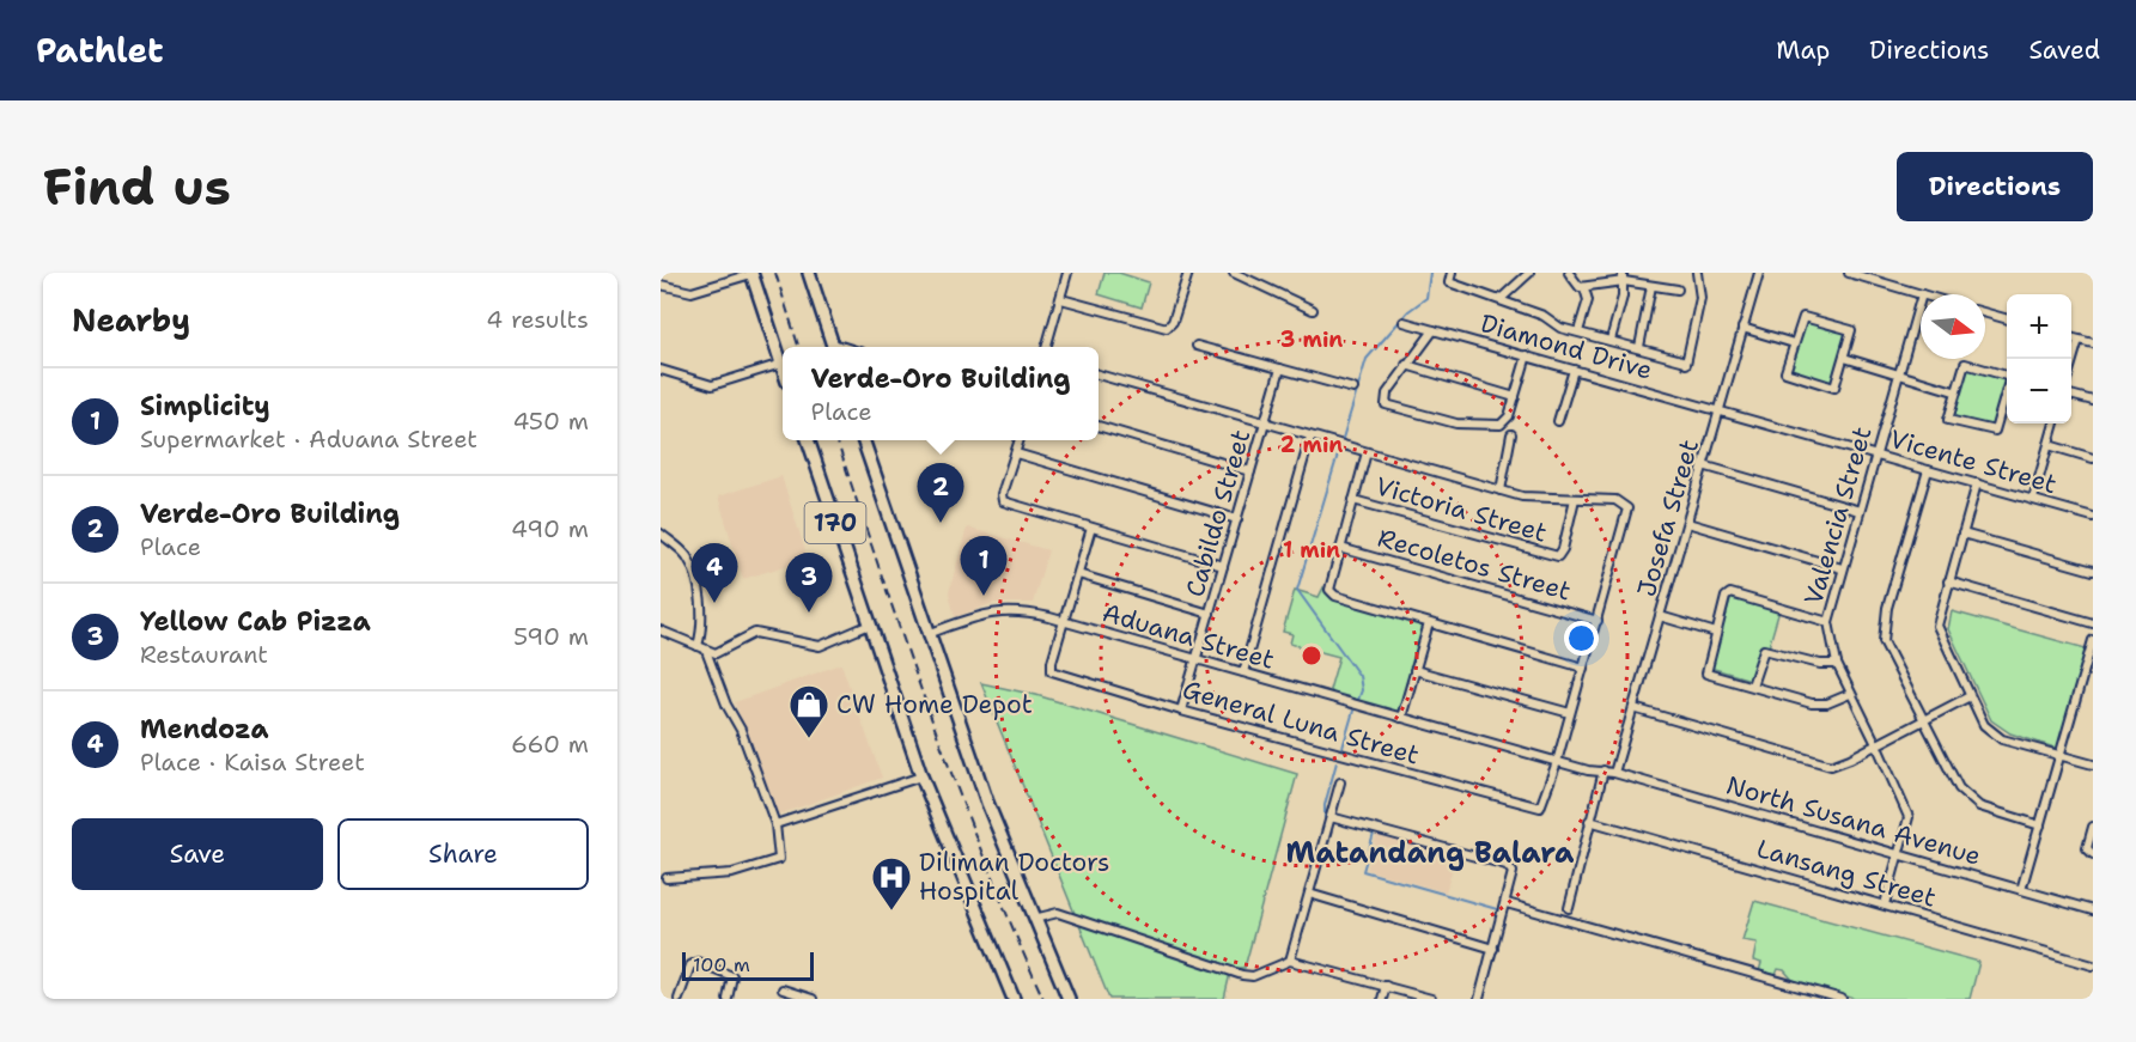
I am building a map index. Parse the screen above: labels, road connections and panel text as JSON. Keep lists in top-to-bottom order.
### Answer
{
  "streets": {
    "main road": ["170"],
    "street": [
      "Diamond Drive",
      "Vicente Street",
      "Victoria Street",
      "Cabildo Street",
      "Valencia Street",
      "Josefa Street",
      "Recoletos Street",
      "Aduana Street",
      "General Luna Street",
      "North Susana Avenue",
      "Lansang Street"
    ]
  },
  "crossings": [
    ["Diamond Drive", "Vicente Street"],
    ["Diamond Drive", "Josefa Street"],
    ["Vicente Street", "Valencia Street"],
    ["Vicente Street", "Josefa Street"],
    ["Cabildo Street", "Aduana Street"],
    ["Cabildo Street", "General Luna Street"],
    ["Valencia Street", "North Susana Avenue"],
    ["Valencia Street", "Lansang Street"],
    ["Josefa Street", "North Susana Avenue"],
    ["170", "Aduana Street"],
    ["Aduana Street", "General Luna Street"],
    ["Aduana Street", "North Susana Avenue"]
  ],
  "districts": ["Matandang Balara"],
  "places": {
    "shop": ["CW Home Depot"],
    "hospital": ["Diliman Doctors Hospital"]
  },
  "scale_bar": "100 m",
  "north": "right",
  "page": {
    "header": "Pathlet",
    "nav": ["Map", "Directions", "Saved"],
    "buttons": [
      "Directions",
      ["Save", "Share"]
    ],
    "title": "Find us",
    "heading": ["Nearby", "4 results"],
    "map_buttons": ["+", "−"],
    "popup": ["Verde-Oro Building", "Place"],
    "list": [
      {
        "mark": "1",
        "name": "Simplicity",
        "note": "Supermarket · Aduana Street",
        "value": "450 m"
      },
      {
        "mark": "2",
        "name": "Verde-Oro Building",
        "note": "Place",
        "value": "490 m"
      },
      {
        "mark": "3",
        "name": "Yellow Cab Pizza",
        "note": "Restaurant",
        "value": "590 m"
      },
      {
        "mark": "4",
        "name": "Mendoza",
        "note": "Place · Kaisa Street",
        "value": "660 m"
      }
    ],
    "pins": [
      "2",
      "1",
      "4",
      "3"
    ],
    "scale": "100 m"
  },
  "rings": ["3 min", "2 min", "1 min"]
}
